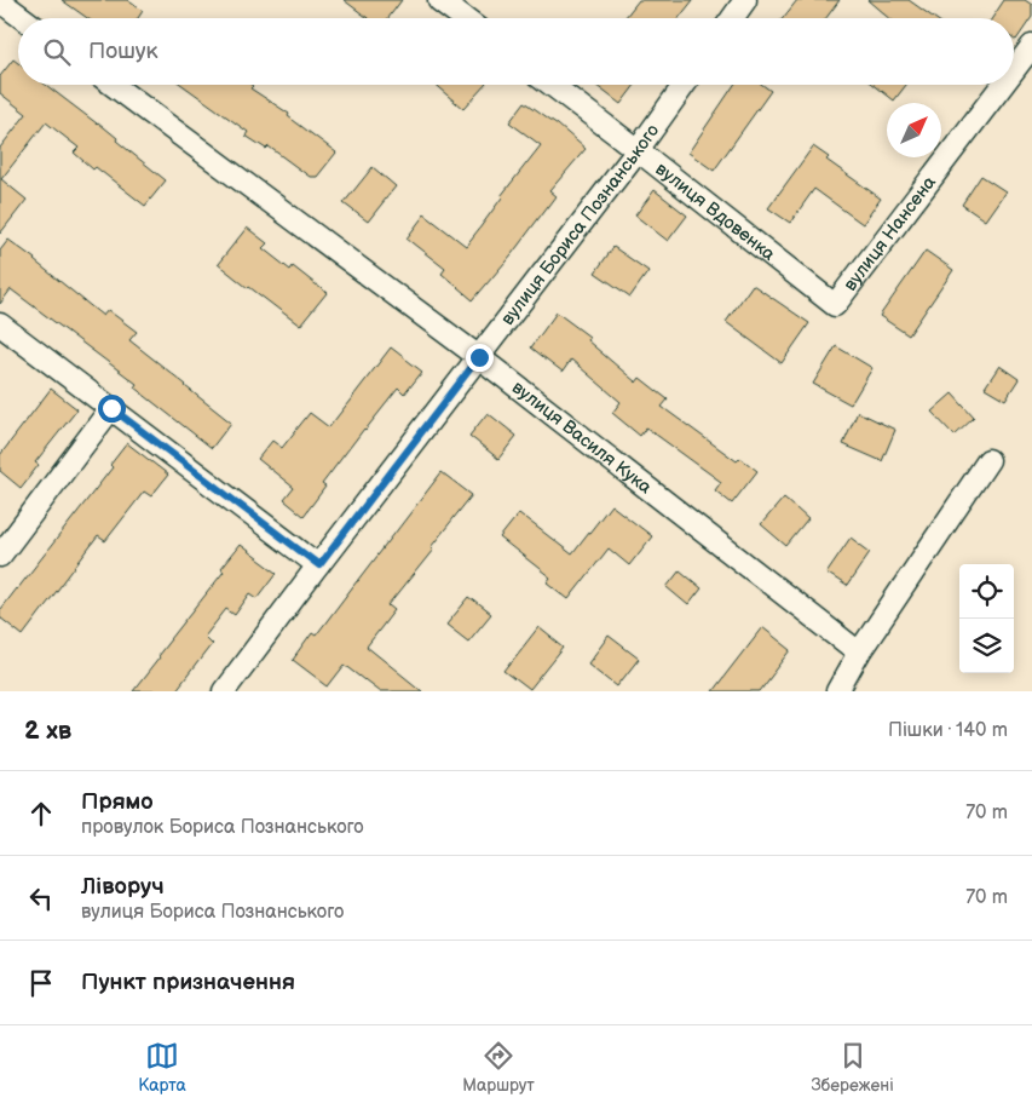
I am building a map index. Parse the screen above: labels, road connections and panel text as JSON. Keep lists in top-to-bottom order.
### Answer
{
  "streets": {
    "street": [
      "вулиця Вдовенка",
      "вулиця Бориса Познанського",
      "вулиця Нансена",
      "вулиця Василя Кука"
    ]
  },
  "crossings": [
    ["вулиця Вдовенка", "вулиця Бориса Познанського"],
    ["вулиця Вдовенка", "вулиця Нансена"],
    ["вулиця Бориса Познанського", "вулиця Василя Кука"]
  ],
  "north": "top right",
  "page": {
    "search": "Пошук",
    "heading": ["2 хв", "Пішки · 140 m"],
    "list": [
      ["Прямо", "провулок Бориса Познанського", "70 m"],
      ["Ліворуч", "вулиця Бориса Познанського", "70 m"],
      "Пункт призначення"
    ],
    "nav": ["Карта", "Маршрут", "Збережені"]
  }
}
